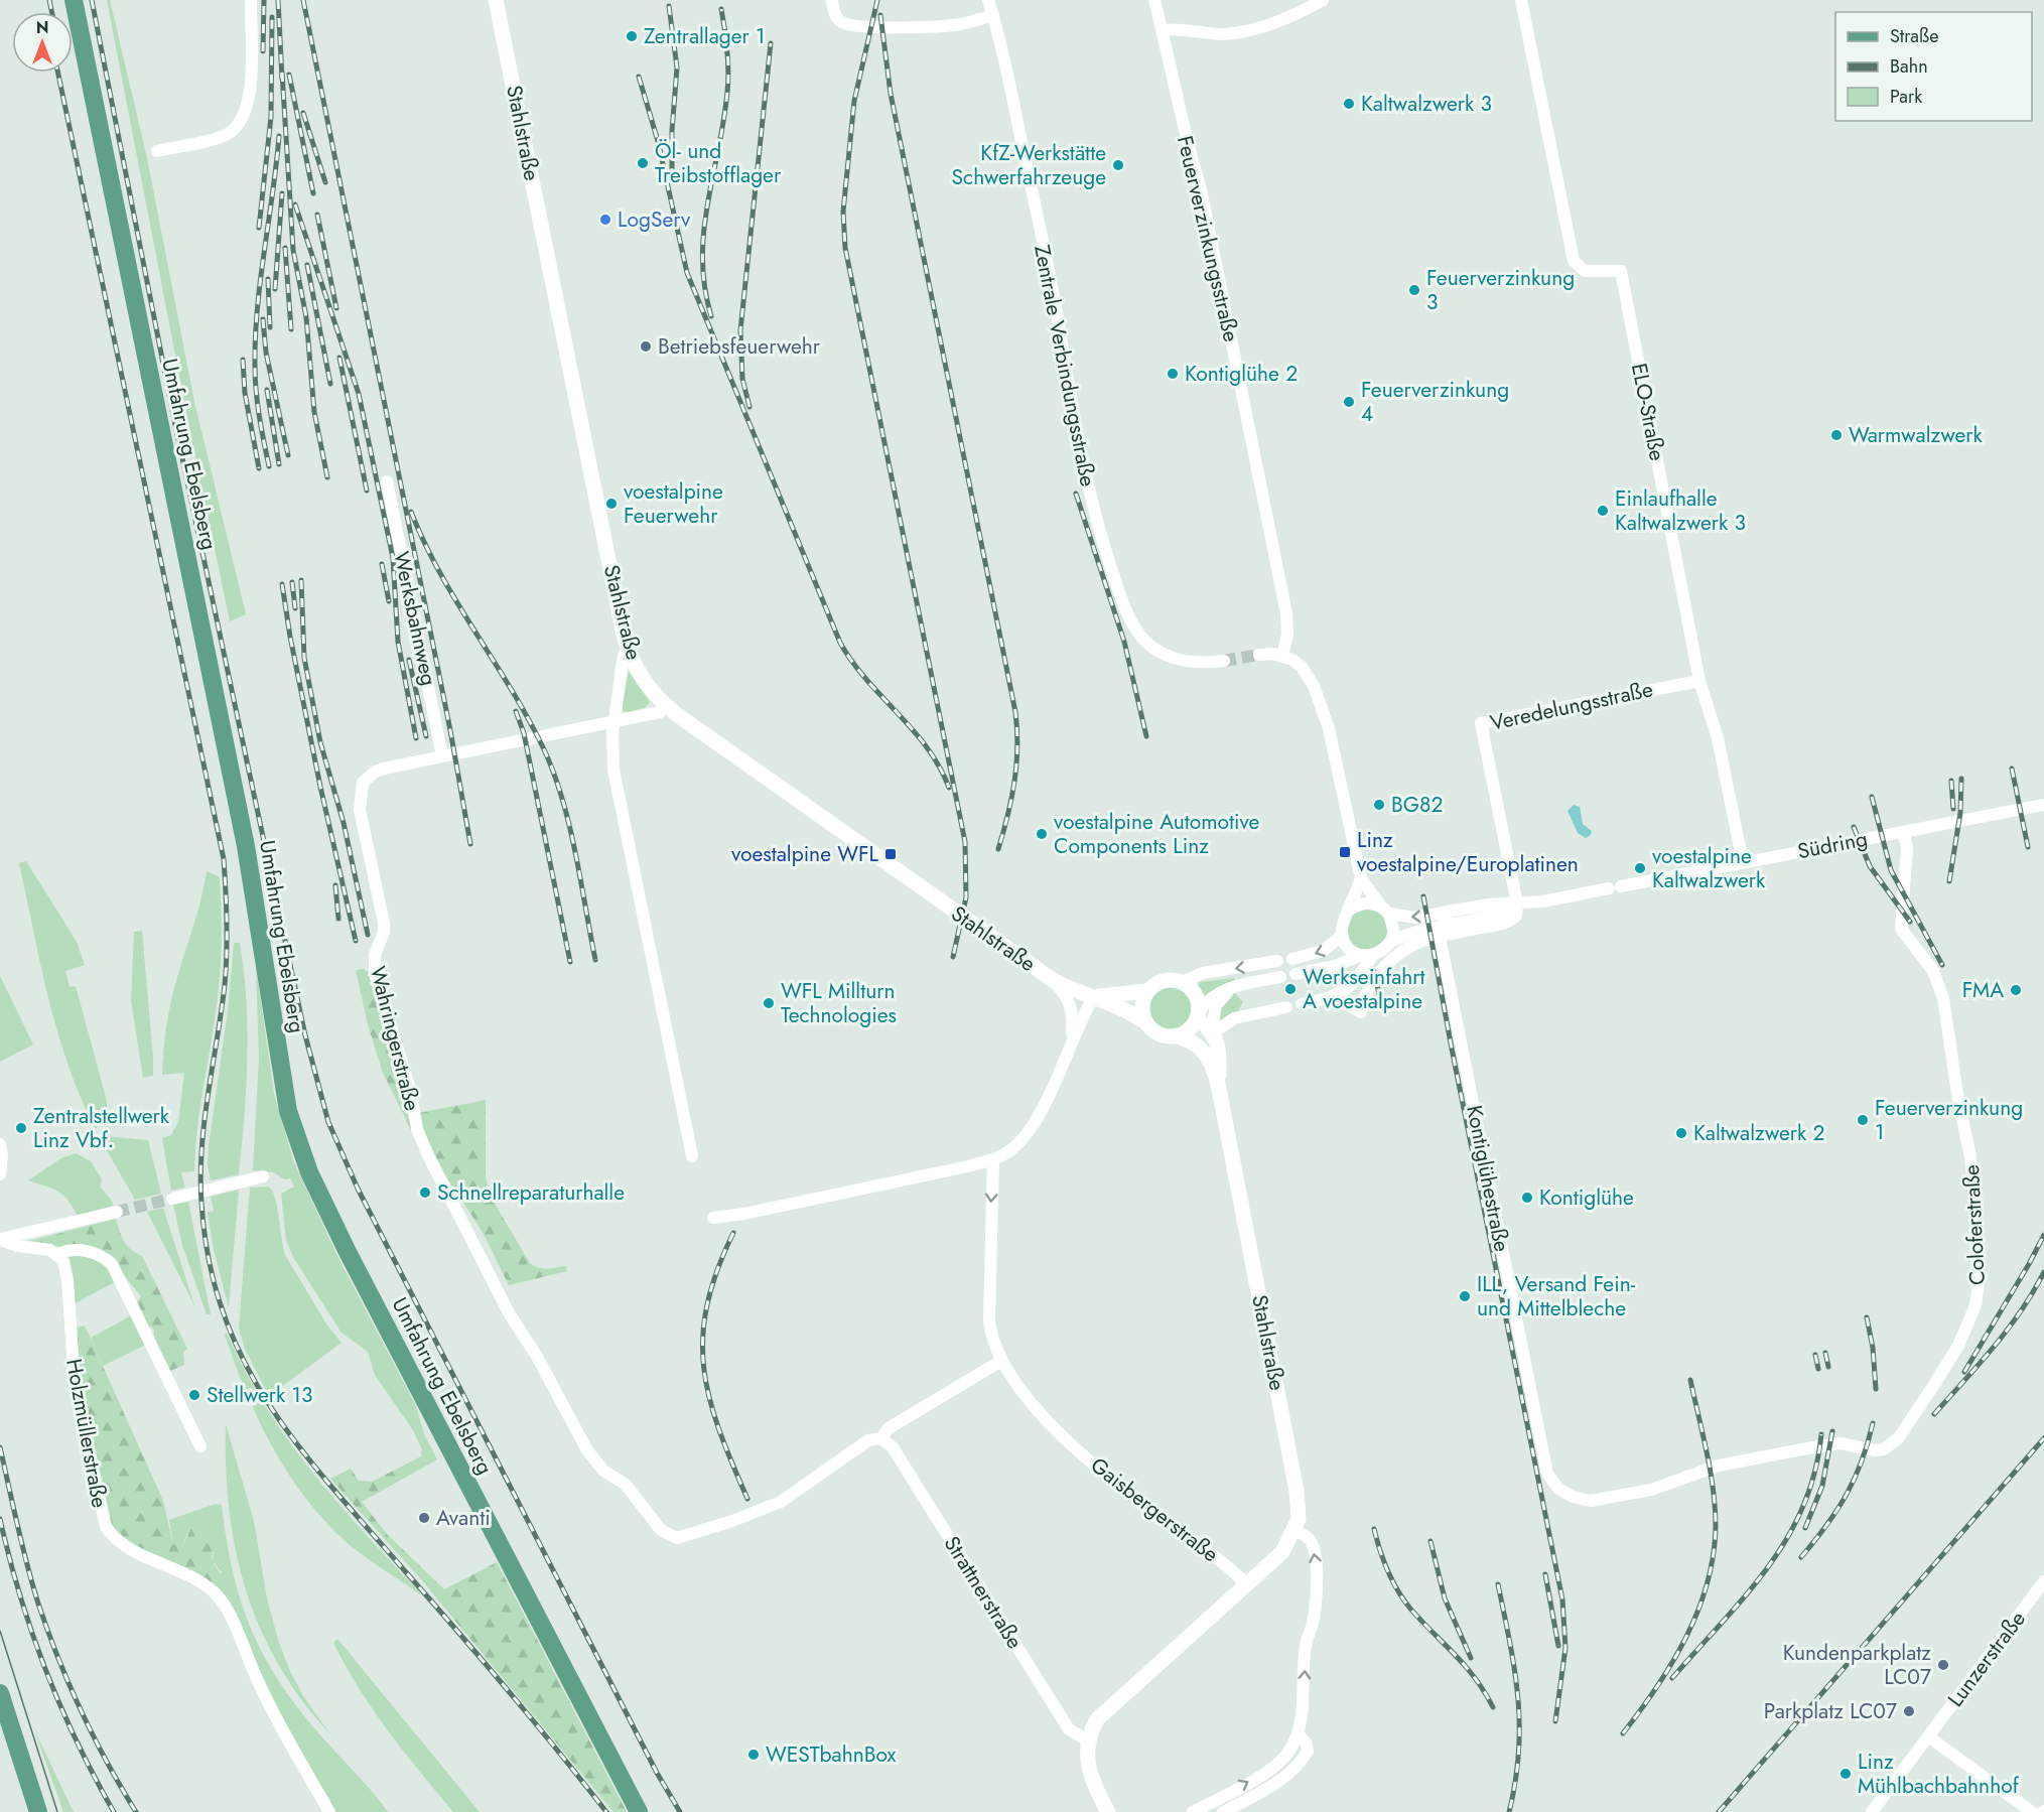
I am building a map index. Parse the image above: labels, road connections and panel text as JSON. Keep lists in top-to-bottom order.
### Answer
{
  "streets": {
    "main road": ["Umfahrung Ebelsberg"],
    "street": [
      "Stahlstraße",
      "Feuerverzinkungsstraße",
      "Zentrale Verbindungsstraße",
      "ELO-Straße",
      "Werksbahnweg",
      "Veredelungsstraße",
      "Südring",
      "Wahringerstraße",
      "Kontiglühestraße",
      "Coloferstraße",
      "Holzmüllerstraße",
      "Gaisbergerstraße",
      "Strattnerstraße",
      "Lunzerstraße"
    ]
  },
  "crossings": [
    ["Stahlstraße", "Wahringerstraße"],
    ["Stahlstraße", "Gaisbergerstraße"],
    ["ELO-Straße", "Veredelungsstraße"],
    ["ELO-Straße", "Südring"],
    ["Werksbahnweg", "Wahringerstraße"],
    ["Veredelungsstraße", "Südring"],
    ["Südring", "Coloferstraße"],
    ["Wahringerstraße", "Strattnerstraße"],
    ["Kontiglühestraße", "Coloferstraße"]
  ],
  "one_way": ["Gaisbergerstraße"],
  "places": {
    "other": [
      "Zentrallager 1",
      "Kaltwalzwerk 3",
      "Öl- und Treibstofflager",
      "KfZ-Werkstätte Schwerfahrzeuge",
      "LogServ",
      "Feuerverzinkung 3",
      "Betriebsfeuerwehr",
      "Kontiglühe 2",
      "Feuerverzinkung 4",
      "Warmwalzwerk",
      "voestalpine Feuerwehr",
      "Einlaufhalle Kaltwalzwerk 3",
      "BG82",
      "voestalpine Automotive Components Linz",
      "voestalpine Kaltwalzwerk",
      "Werkseinfahrt A voestalpine",
      "FMA",
      "WFL Millturn Technologies",
      "Feuerverzinkung 1",
      "Zentralstellwerk Linz Vbf.",
      "Kaltwalzwerk 2",
      "Schnellreparaturhalle",
      "Kontiglühe",
      "ILL, Versand Fein- und Mittelbleche",
      "Stellwerk 13",
      "Avanti",
      "Kundenparkplatz LC07",
      "Parkplatz LC07",
      "WESTbahnBox",
      "Linz Mühlbachbahnhof"
    ],
    "transit": ["Linz voestalpine/Europlatinen", "voestalpine WFL"]
  },
  "legend": ["Straße", "Bahn", "Park"],
  "north": "top"
}
